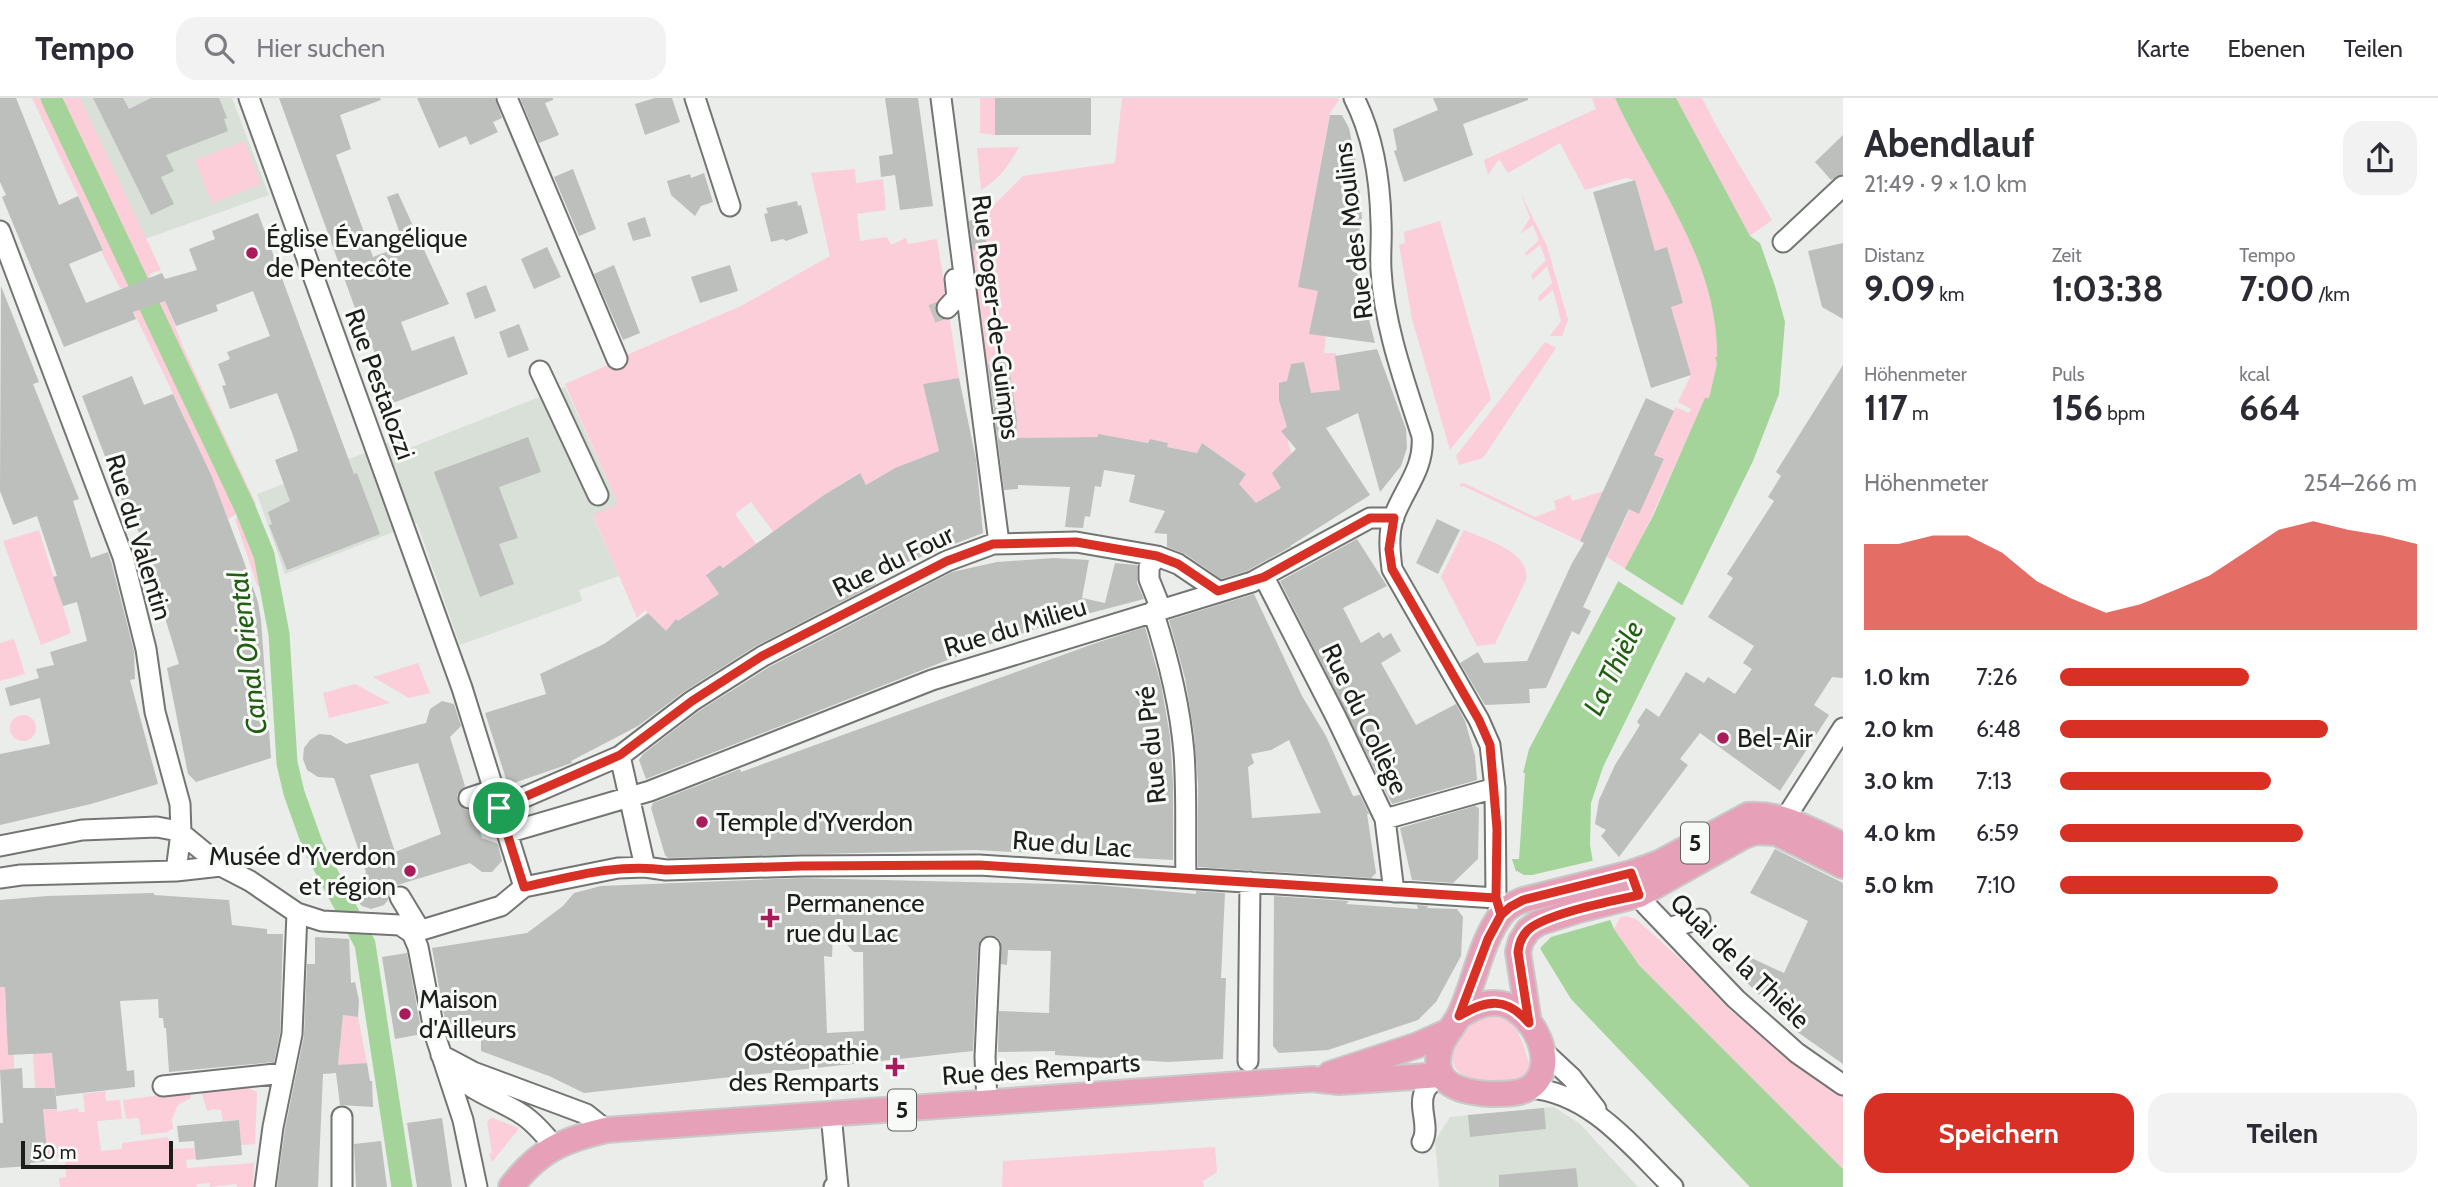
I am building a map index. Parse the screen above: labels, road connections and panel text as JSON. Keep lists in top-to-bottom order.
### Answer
{
  "streets": {
    "main road": ["5", "Rue des Remparts"],
    "street": [
      "Rue des Moulins",
      "Rue Roger-de-Guimps",
      "Rue Pestalozzi",
      "Rue du Valentin",
      "Rue du Four",
      "Rue du Milieu",
      "Rue du Collège",
      "Rue du Pré",
      "Rue du Lac",
      "Quai de la Thièle"
    ]
  },
  "crossings": [
    ["Rue des Moulins", "Rue du Milieu"],
    ["Rue des Moulins", "5"],
    ["Rue des Moulins", "Rue du Lac"],
    ["Rue Roger-de-Guimps", "Rue du Four"],
    ["Rue Pestalozzi", "Rue du Four"],
    ["Rue Pestalozzi", "Rue du Milieu"],
    ["Rue Pestalozzi", "Rue du Lac"],
    ["Rue du Four", "Rue du Milieu"],
    ["Rue du Four", "Rue du Pré"],
    ["Rue du Milieu", "Rue du Collège"],
    ["Rue du Milieu", "Rue du Pré"],
    ["Rue du Collège", "Rue du Lac"],
    ["Rue du Pré", "Rue du Lac"],
    ["5", "Rue du Lac"],
    ["5", "Quai de la Thièle"],
    ["5", "Rue des Remparts"]
  ],
  "water": ["Canal Oriental", "La Thièle"],
  "places": {
    "other": [
      "Église Évangélique de Pentecôte",
      "Bel-Air",
      "Temple d'Yverdon",
      "Musée d'Yverdon et région",
      "Maison d'Ailleurs"
    ],
    "health": ["Permanence rue du Lac", "Ostéopathie des Remparts"]
  },
  "scale_bar": "50 m",
  "page": {
    "header": "Tempo",
    "search": "Hier suchen",
    "nav": ["Karte", "Ebenen", "Teilen"],
    "heading": ["Abendlauf", "21:49 · 9 × 1.0 km"],
    "stats": [
      ["Distanz", "9.09 km"],
      ["Zeit", "1:03:38"],
      ["Tempo", "7:00 /km"],
      ["Höhenmeter", "117 m"],
      ["Puls", "156 bpm"],
      ["kcal", "664"]
    ],
    "chart": ["Höhenmeter", "254–266 m"],
    "list": [
      {
        "name": "1.0 km",
        "note": "7:26"
      },
      {
        "name": "2.0 km",
        "note": "6:48"
      },
      {
        "name": "3.0 km",
        "note": "7:13"
      },
      {
        "name": "4.0 km",
        "note": "6:59"
      },
      {
        "name": "5.0 km",
        "note": "7:10"
      }
    ],
    "buttons": ["Speichern", "Teilen"],
    "scale": "50 m"
  }
}
